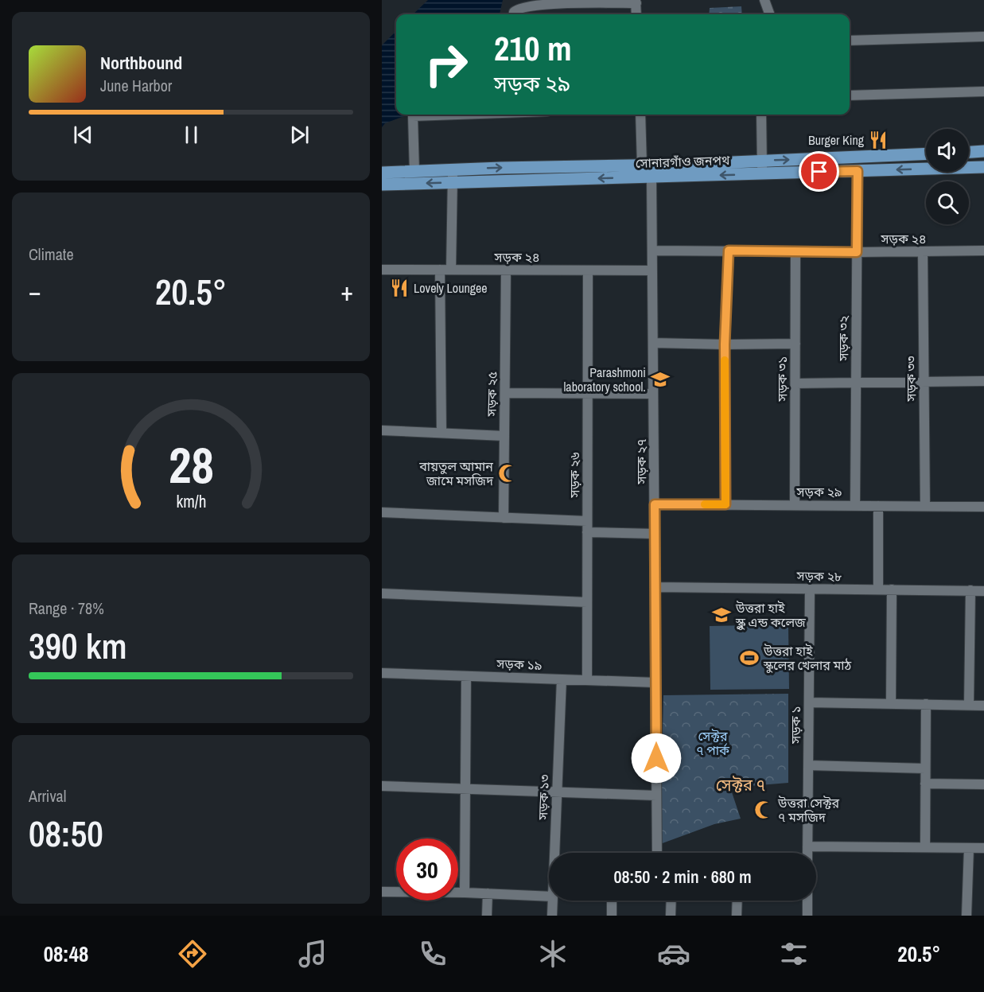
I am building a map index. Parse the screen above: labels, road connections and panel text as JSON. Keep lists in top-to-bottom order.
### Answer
{
  "streets": {
    "main road": ["সোনারগাঁও জনপথ"],
    "street": [
      "সড়ক ২৪",
      "সড়ক ৩২",
      "সড়ক ৩১",
      "সড়ক ৩৩",
      "সড়ক ২৫",
      "সড়ক ২৭",
      "সড়ক ২৬",
      "সড়ক ২৯",
      "সড়ক ২৮",
      "সড়ক ১৯",
      "সড়ক ১",
      "সড়ক ১৩"
    ]
  },
  "crossings": [
    ["সোনারগাঁও জনপথ", "সড়ক ৩২"],
    ["সোনারগাঁও জনপথ", "সড়ক ২৭"],
    ["সড়ক ২৪", "সড়ক ৩২"],
    ["সড়ক ২৪", "সড়ক ৩১"],
    ["সড়ক ২৪", "সড়ক ৩৩"],
    ["সড়ক ২৪", "সড়ক ২৫"],
    ["সড়ক ২৪", "সড়ক ২৭"],
    ["সড়ক ২৪", "সড়ক ২৬"],
    ["সড়ক ৩২", "সড়ক ২৯"],
    ["সড়ক ৩১", "সড়ক ২৯"],
    ["সড়ক ৩৩", "সড়ক ২৯"],
    ["সড়ক ২৭", "সড়ক ২৯"],
    ["সড়ক ২৭", "সড়ক ২৮"],
    ["সড়ক ২৭", "সড়ক ১৯"],
    ["সড়ক ২৬", "সড়ক ১৯"],
    ["সড়ক ২৮", "সড়ক ১"],
    ["সড়ক ১৯", "সড়ক ১৩"]
  ],
  "districts": ["সেক্টর ৭"],
  "parks": ["সেক্টর ৭ পার্ক"],
  "places": {
    "restaurant": ["Burger King", "Lovely Loungee"],
    "school or university": ["Parashmoni laboratory school.", "উত্তরা হাই স্কুল এন্ড কলেজ"],
    "mosque": ["বায়তুল আমান জামে মসজিদ", "উত্তরা সেক্টর ৭ মসজিদ"],
    "sports": ["উত্তরা হাই স্কুলের খেলার মাঠ"]
  },
  "page": {
    "turn": ["210 m", "সড়ক ২৯"],
    "song": ["Northbound", "June Harbor"],
    "tile": [
      "Climate",
      ["Range · 78%", "390 km"],
      ["Arrival", "08:50"]
    ],
    "heat": ["−", "20.5°", "+"],
    "limit": "30",
    "trip": "08:50 · 2 min · 680 m",
    "tabs": ["08:48", "20.5°"],
    "gauge": ["28", "km/h"]
  }
}
